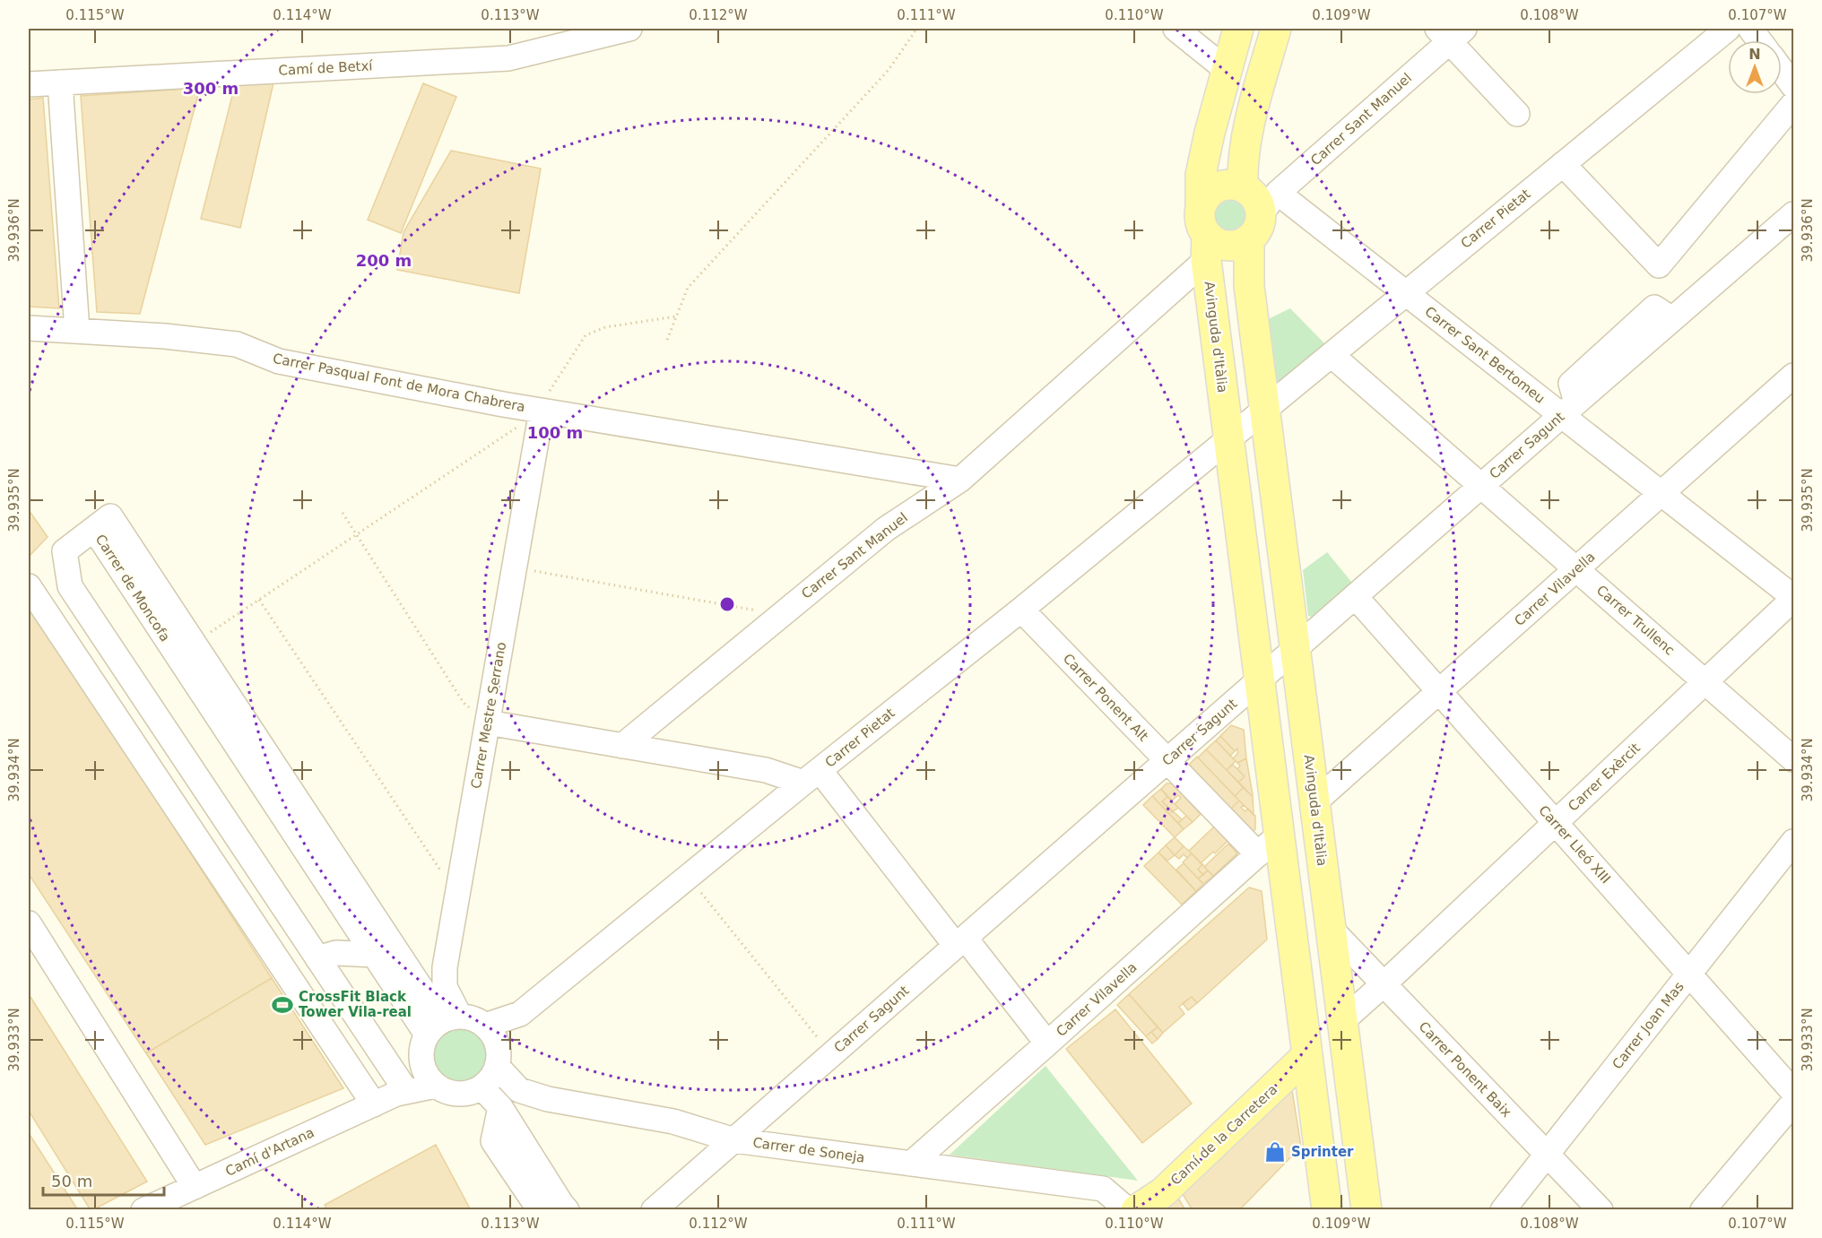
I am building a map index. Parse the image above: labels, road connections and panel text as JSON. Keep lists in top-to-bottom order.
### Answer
{
  "streets": {
    "main road": ["Avinguda d'Itàlia", "Camí de la Carretera"],
    "street": [
      "Camí de Betxí",
      "Carrer Sant Manuel",
      "Carrer Pietat",
      "Carrer Sant Bertomeu",
      "Carrer Pasqual Font de Mora Chabrera",
      "Carrer Sagunt",
      "Carrer de Moncofa",
      "Carrer Vilavella",
      "Carrer Trullenc",
      "Carrer Ponent Alt",
      "Carrer Mestre Serrano",
      "Carrer Exèrcit",
      "Carrer Lleó XIII",
      "Carrer Joan Mas",
      "Carrer Ponent Baix",
      "Carrer de Soneja",
      "Camí d'Artana"
    ]
  },
  "crossings": [
    ["Carrer Sant Manuel", "Avinguda d'Itàlia"],
    ["Carrer Sant Manuel", "Carrer Sant Bertomeu"],
    ["Carrer Sant Manuel", "Carrer Pasqual Font de Mora Chabrera"],
    ["Carrer Pietat", "Avinguda d'Itàlia"],
    ["Carrer Pietat", "Carrer Sant Bertomeu"],
    ["Carrer Pietat", "Carrer de Moncofa"],
    ["Carrer Pietat", "Carrer Trullenc"],
    ["Carrer Pietat", "Carrer Ponent Alt"],
    ["Carrer Pietat", "Carrer Mestre Serrano"],
    ["Carrer Pietat", "Carrer de Soneja"],
    ["Carrer Pietat", "Camí d'Artana"],
    ["Avinguda d'Itàlia", "Carrer Sagunt"],
    ["Avinguda d'Itàlia", "Carrer Vilavella"],
    ["Avinguda d'Itàlia", "Carrer Exèrcit"],
    ["Avinguda d'Itàlia", "Carrer Ponent Baix"],
    ["Avinguda d'Itàlia", "Camí de la Carretera"],
    ["Carrer Sant Bertomeu", "Carrer Sagunt"],
    ["Carrer Sant Bertomeu", "Carrer Vilavella"],
    ["Carrer Sant Bertomeu", "Carrer Exèrcit"],
    ["Carrer Pasqual Font de Mora Chabrera", "Carrer Mestre Serrano"],
    ["Carrer Sagunt", "Carrer Trullenc"],
    ["Carrer Sagunt", "Carrer Ponent Alt"],
    ["Carrer Sagunt", "Carrer Lleó XIII"],
    ["Carrer Sagunt", "Carrer de Soneja"],
    ["Carrer de Moncofa", "Carrer Mestre Serrano"],
    ["Carrer de Moncofa", "Carrer de Soneja"],
    ["Carrer de Moncofa", "Camí d'Artana"],
    ["Carrer Vilavella", "Carrer Trullenc"],
    ["Carrer Vilavella", "Carrer Ponent Alt"],
    ["Carrer Vilavella", "Carrer Lleó XIII"],
    ["Carrer Vilavella", "Carrer de Soneja"],
    ["Carrer Trullenc", "Carrer Exèrcit"],
    ["Carrer Mestre Serrano", "Carrer de Soneja"],
    ["Carrer Mestre Serrano", "Camí d'Artana"],
    ["Carrer Exèrcit", "Carrer Lleó XIII"],
    ["Carrer Exèrcit", "Carrer Ponent Baix"],
    ["Carrer Lleó XIII", "Carrer Joan Mas"],
    ["Carrer Joan Mas", "Carrer Ponent Baix"],
    ["Carrer de Soneja", "Camí d'Artana"]
  ],
  "places": {
    "sports": ["CrossFit Black Tower Vila-real"],
    "shop": ["Sprinter"]
  },
  "scale_bar": "50 m",
  "north": "top",
  "coordinates": [
    "0.115°W",
    "0.114°W",
    "0.113°W",
    "0.112°W",
    "0.111°W",
    "0.110°W",
    "0.109°W",
    "0.108°W",
    "0.107°W",
    "39.936°N",
    "39.935°N",
    "39.934°N",
    "39.933°N"
  ],
  "rings": ["300 m", "200 m", "100 m"]
}
